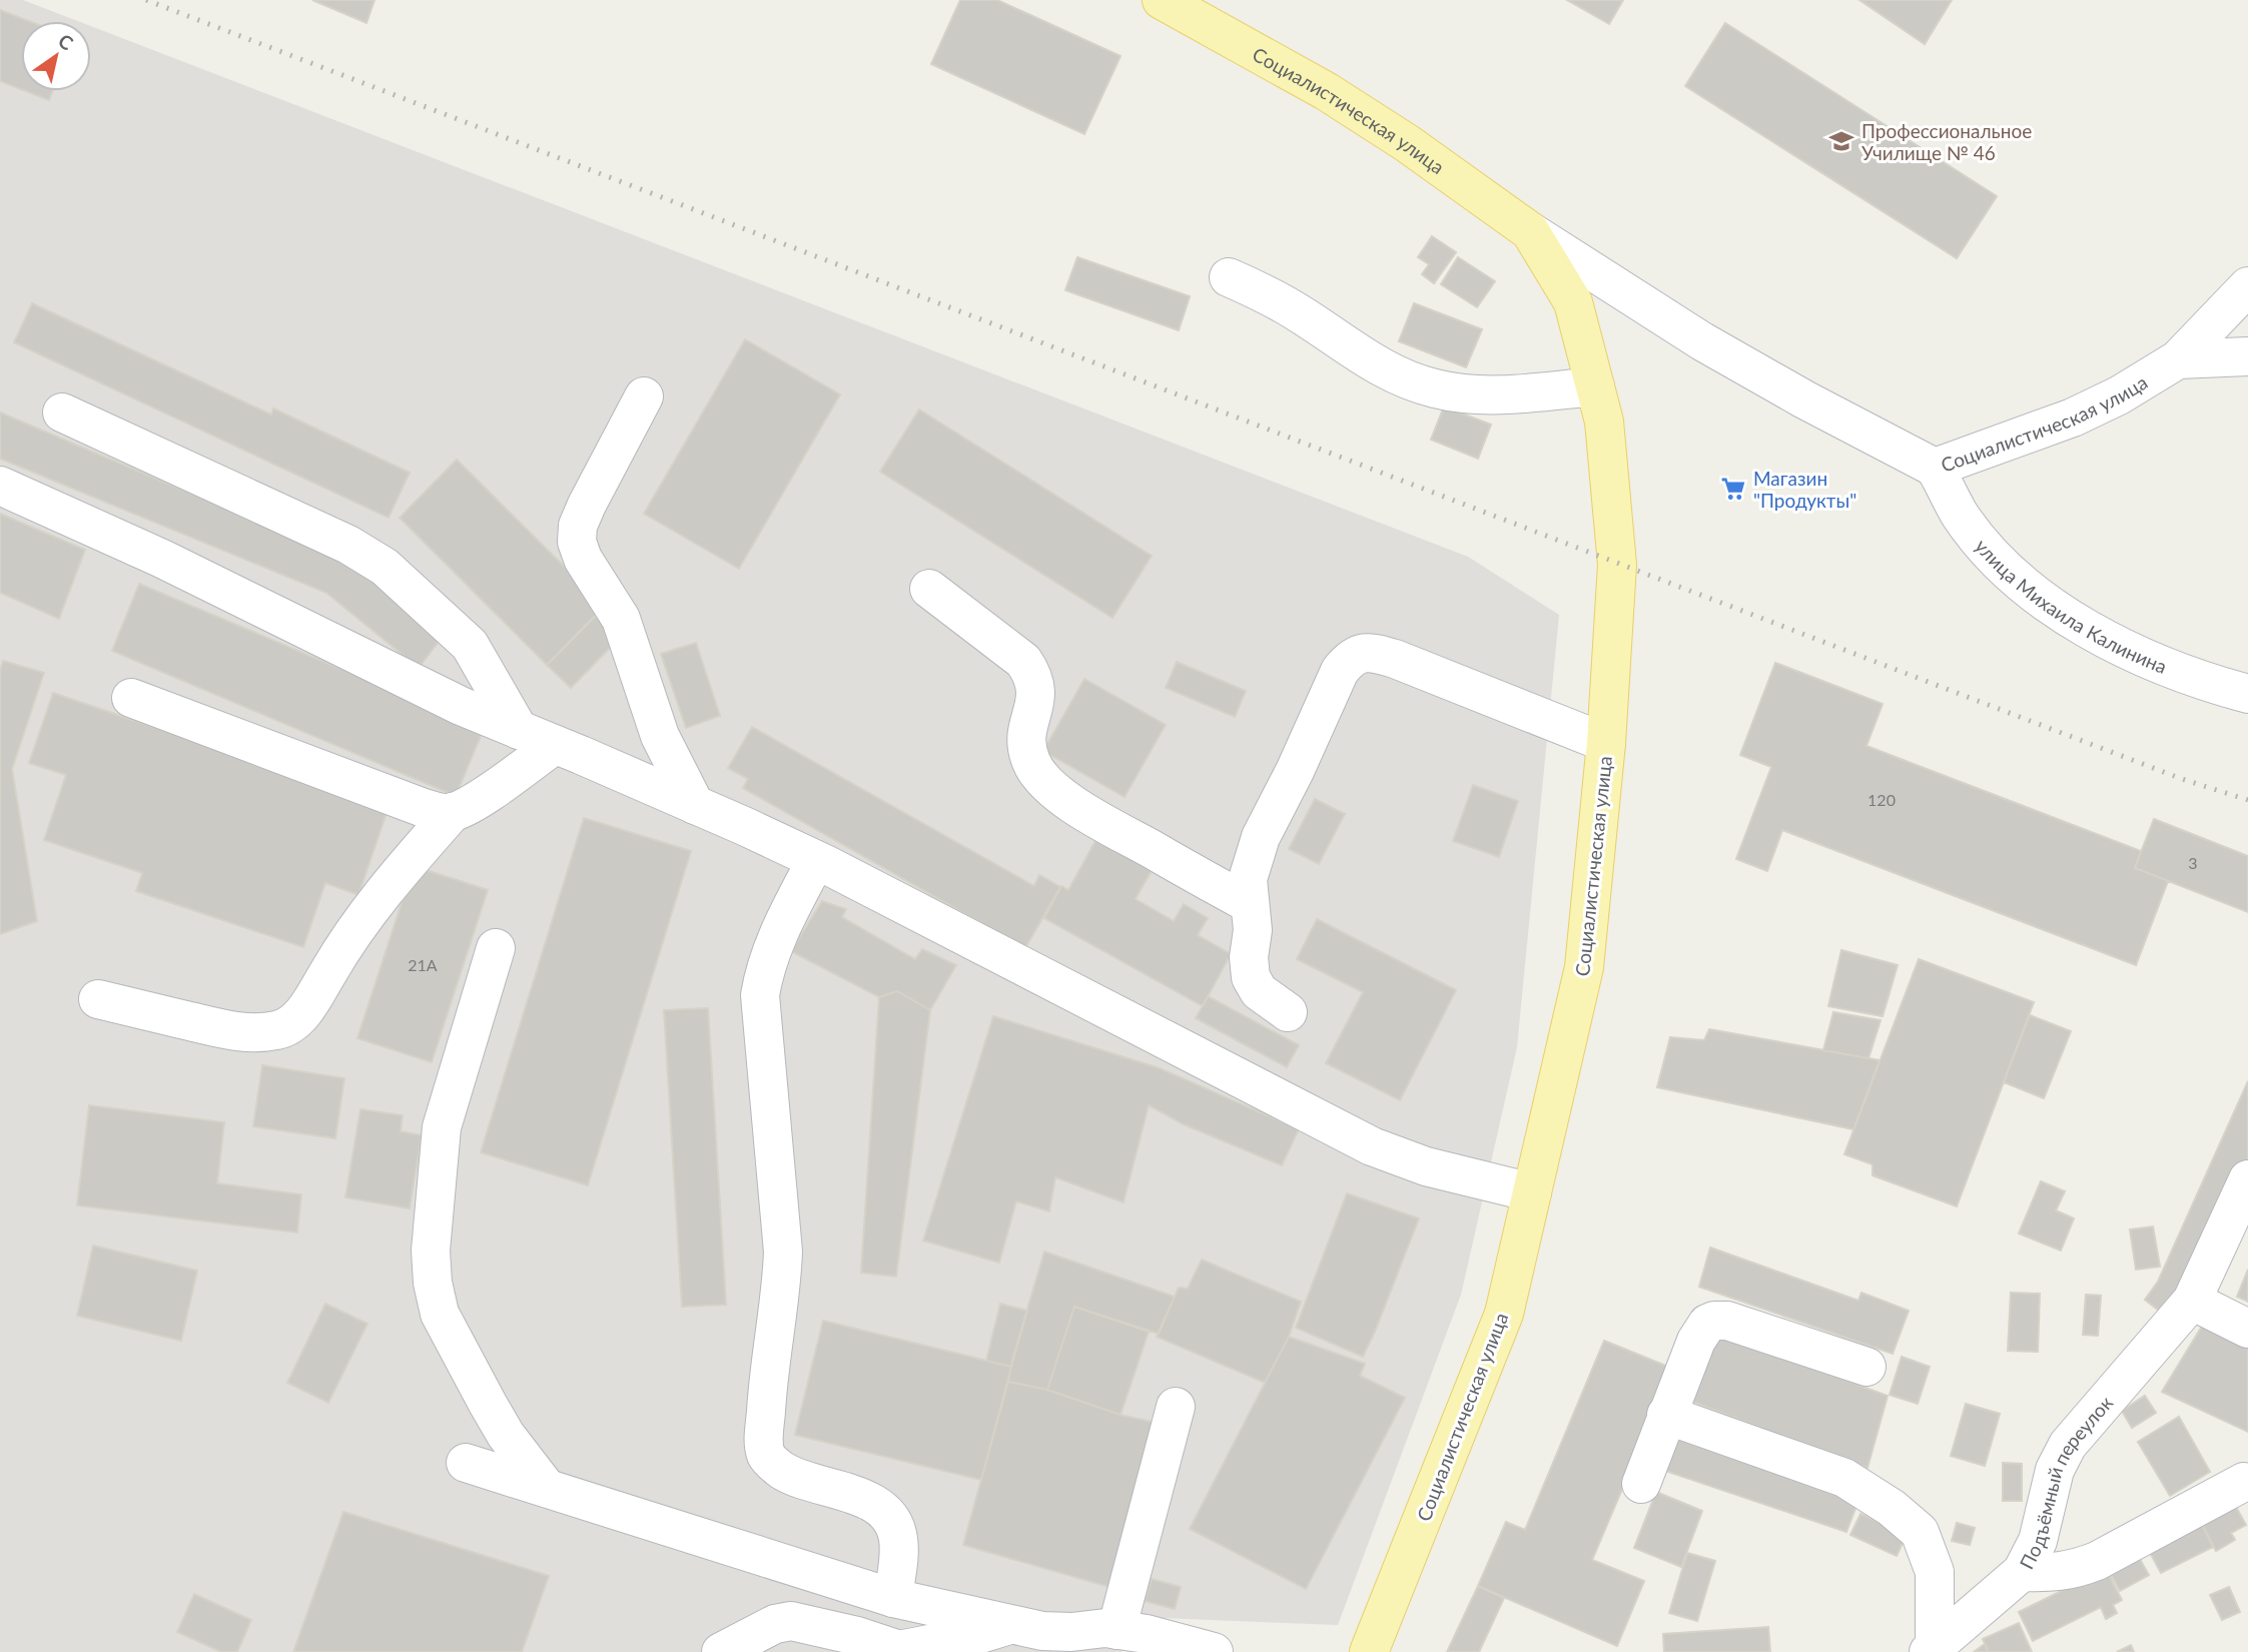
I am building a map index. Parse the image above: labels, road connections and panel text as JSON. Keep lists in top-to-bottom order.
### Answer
{
  "streets": {
    "main road": ["Социалистическая улица"],
    "street": ["улица Михаила Калинина", "Подъёмный переулок"]
  },
  "crossings": [
    ["Социалистическая улица", "улица Михаила Калинина"]
  ],
  "places": {
    "school or university": ["Профессиональное Училище № 46"],
    "supermarket": ["Магазин \"Продукты\""]
  },
  "house_numbers": ["120", "3", "21А"],
  "north": "top right"
}
